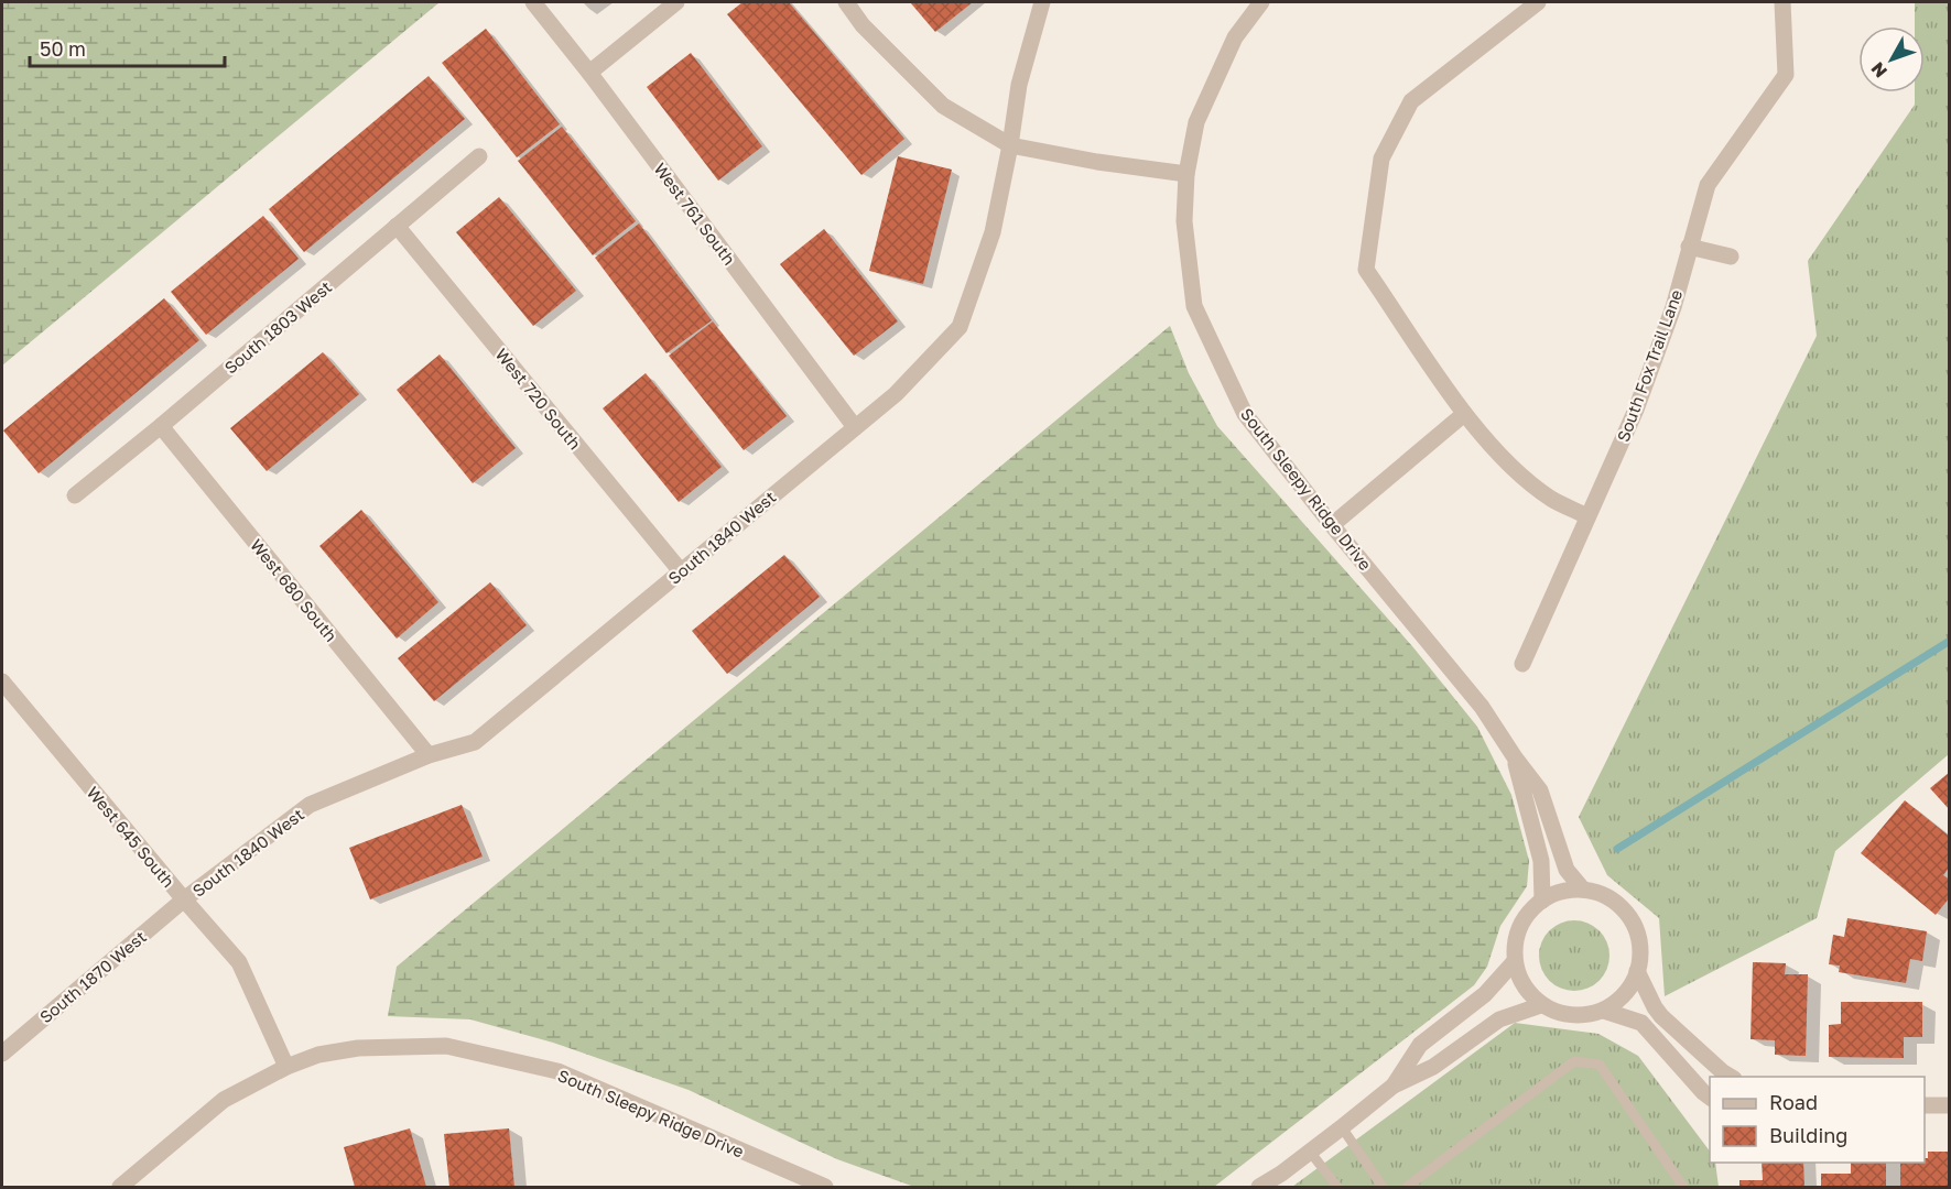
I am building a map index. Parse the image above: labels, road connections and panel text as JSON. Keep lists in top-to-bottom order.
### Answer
{
  "streets": {
    "street": [
      "West 761 South",
      "South 1803 West",
      "South Fox Trail Lane",
      "West 720 South",
      "South Sleepy Ridge Drive",
      "South 1840 West",
      "West 680 South",
      "West 645 South",
      "South 1870 West"
    ]
  },
  "crossings": [
    ["West 761 South", "South 1840 West"],
    ["South 1803 West", "West 720 South"],
    ["South 1803 West", "West 680 South"],
    ["West 720 South", "South 1840 West"],
    ["South Sleepy Ridge Drive", "West 645 South"],
    ["South 1840 West", "West 680 South"],
    ["South 1840 West", "West 645 South"],
    ["South 1840 West", "South 1870 West"],
    ["West 645 South", "South 1870 West"]
  ],
  "legend": ["Road", "Building"],
  "scale_bar": "50 m",
  "north": "bottom left"
}
